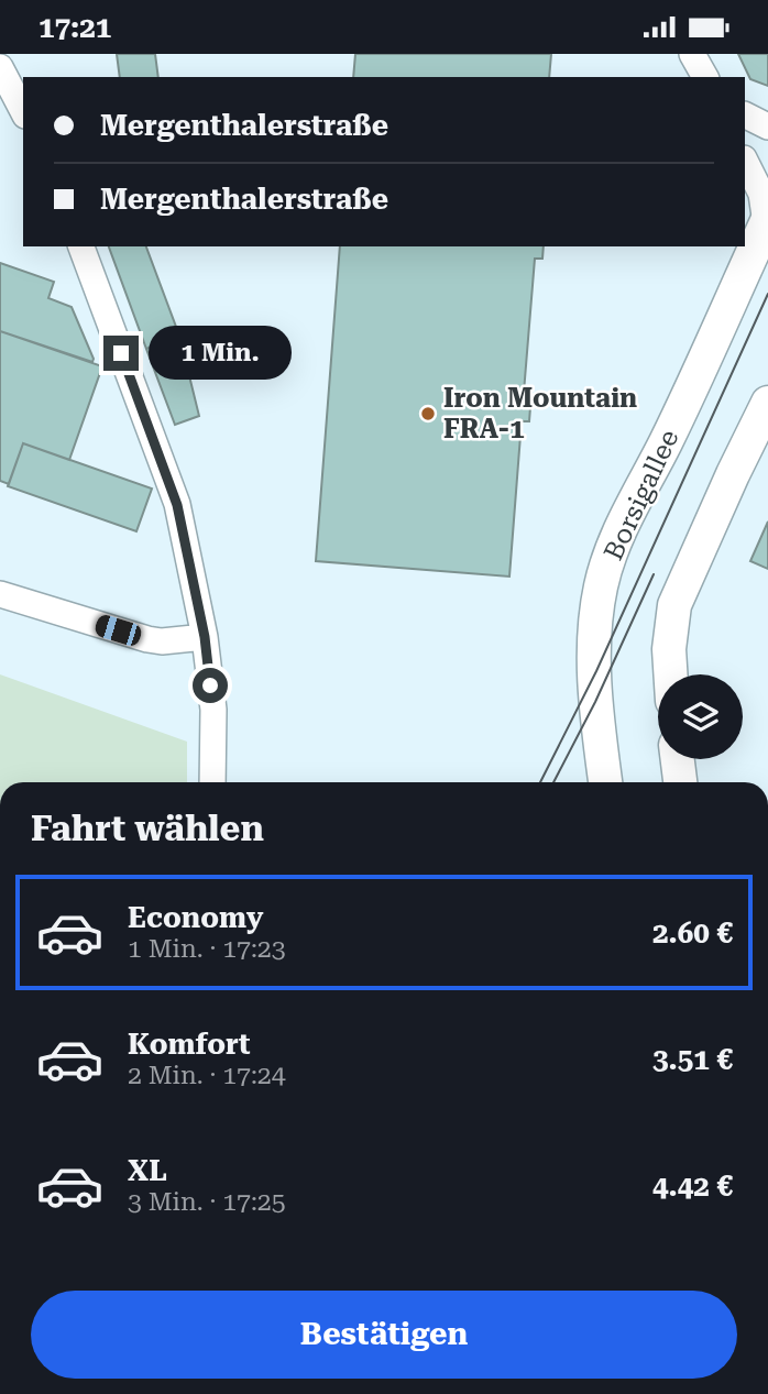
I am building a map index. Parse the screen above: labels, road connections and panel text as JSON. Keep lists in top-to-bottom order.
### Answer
{
  "streets": {
    "main road": ["Borsigallee"]
  },
  "places": ["Iron Mountain FRA-1"],
  "page": {
    "status": "17:21",
    "banner": ["Mergenthalerstraße", "Mergenthalerstraße"],
    "bubble": "1 Min.",
    "heading": "Fahrt wählen",
    "list": [
      {
        "name": "Economy",
        "note": "1 Min. · 17:23",
        "value": "2.60 €"
      },
      {
        "name": "Komfort",
        "note": "2 Min. · 17:24",
        "value": "3.51 €"
      },
      {
        "name": "XL",
        "note": "3 Min. · 17:25",
        "value": "4.42 €"
      }
    ],
    "buttons": "Bestätigen"
  }
}
